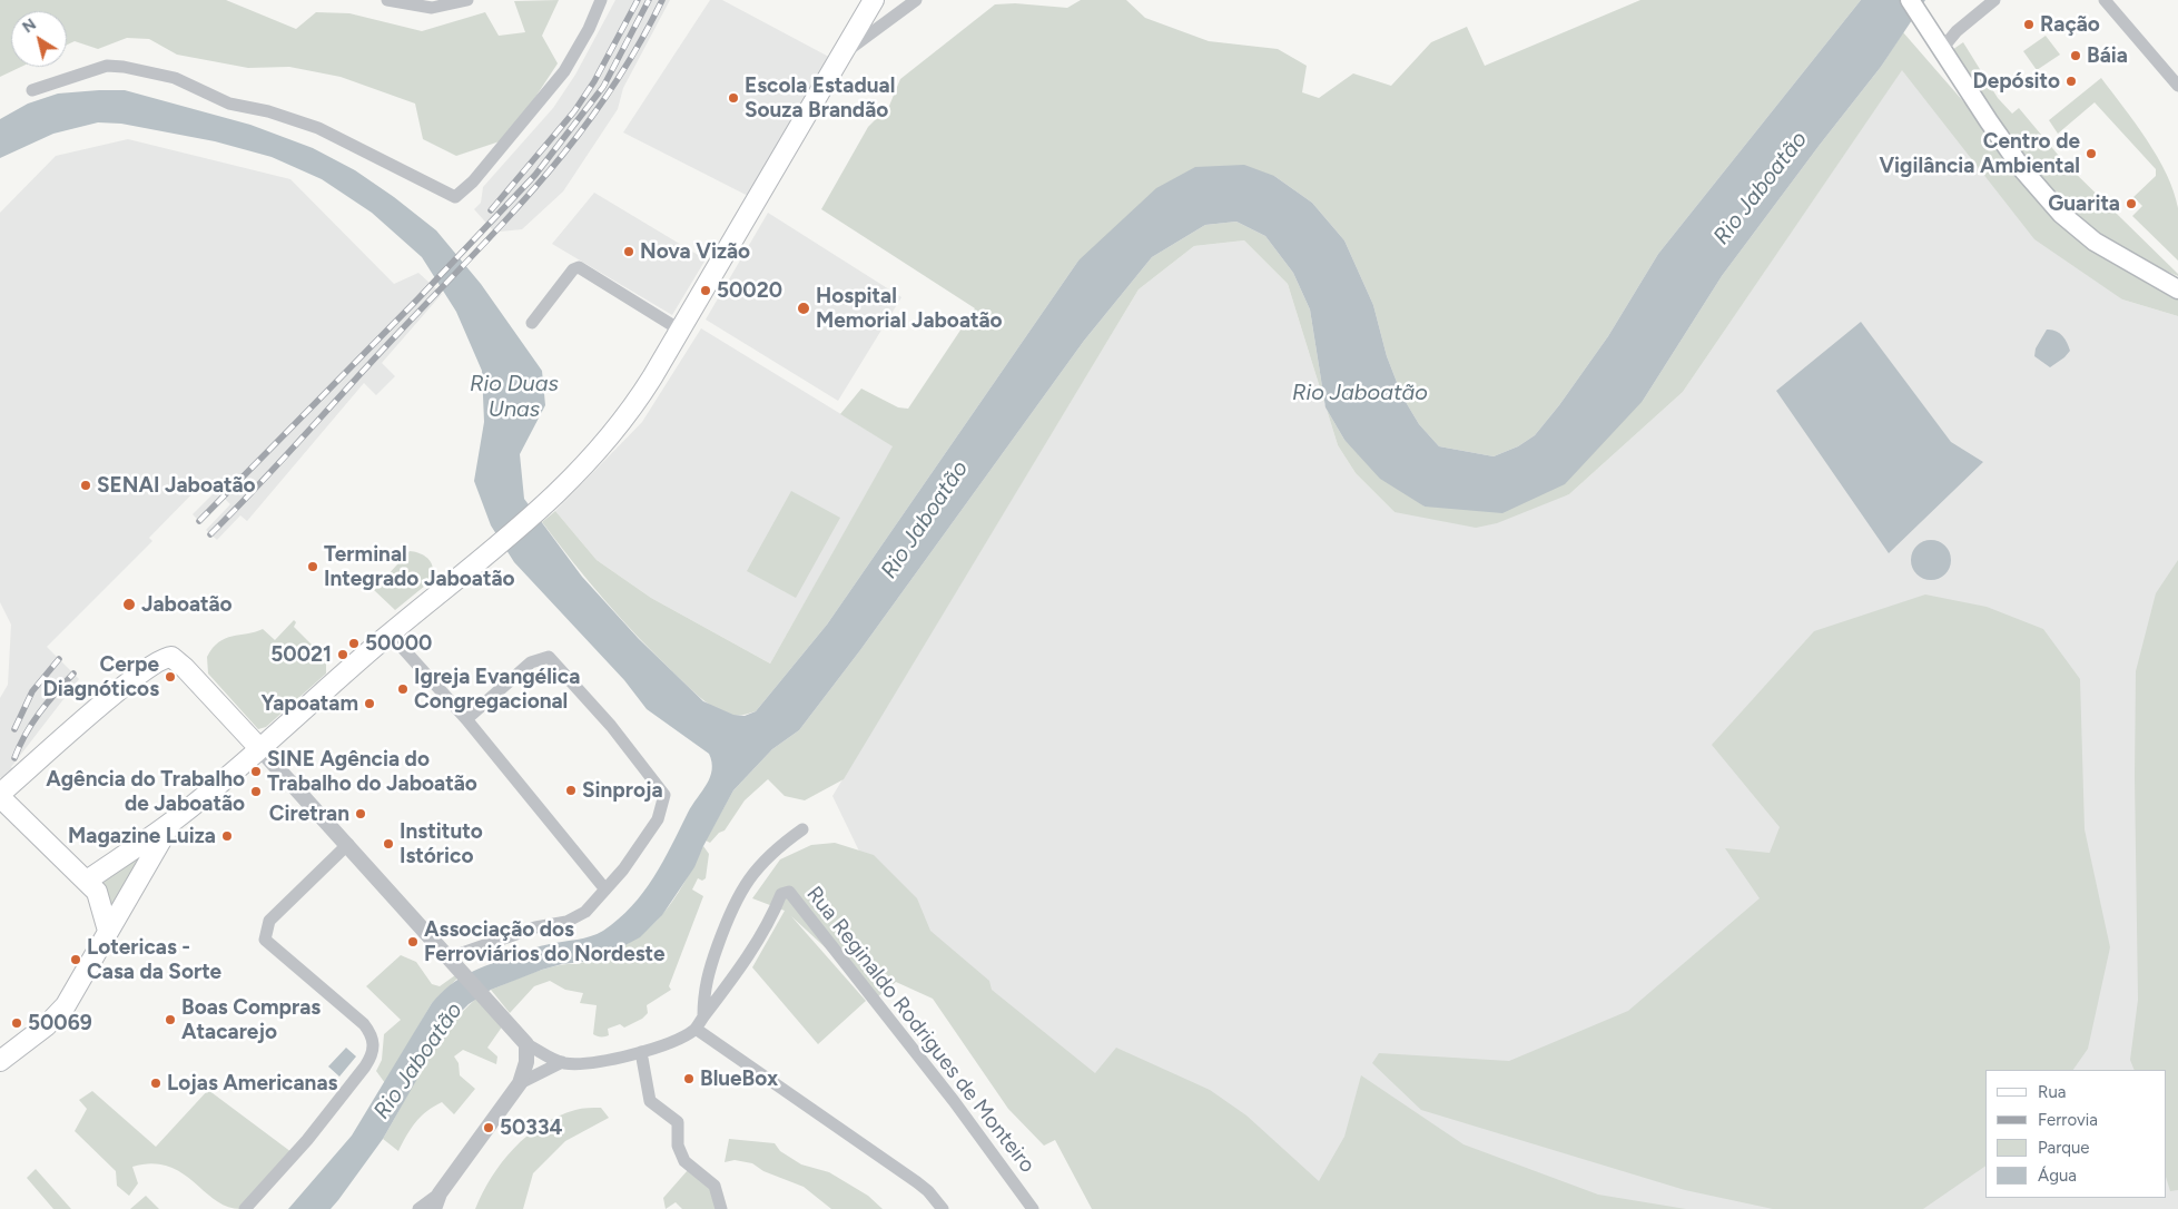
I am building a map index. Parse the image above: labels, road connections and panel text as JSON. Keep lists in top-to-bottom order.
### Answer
{
  "streets": {
    "street": ["Rua Reginaldo Rodrigues de Monteiro"]
  },
  "water": ["Rio Jaboatão", "Rio Duas Unas"],
  "places": [
    "Ração",
    "Báia",
    "Depósito",
    "Escola Estadual Souza Brandão",
    "Centro de Vigilância Ambiental",
    "Guarita",
    "Nova Vizão",
    "50020",
    "Hospital Memorial Jaboatão",
    "SENAI Jaboatão",
    "Terminal Integrado Jaboatão",
    "Jaboatão",
    "50000",
    "50021",
    "Cerpe Diagnóticos",
    "Igreja Evangélica Congregacional",
    "Yapoatam",
    "SINE Agência do Trabalho do Jaboatão",
    "Sinproja",
    "Agência do Trabalho de Jaboatão",
    "Ciretran",
    "Magazine Luiza",
    "Instituto Istórico",
    "Associação dos Ferroviários do Nordeste",
    "Lotericas - Casa da Sorte",
    "Boas Compras Atacarejo",
    "50069",
    "BlueBox",
    "Lojas Americanas",
    "50334"
  ],
  "legend": [
    "Rua",
    "Ferrovia",
    "Parque",
    "Água"
  ],
  "north": "top left"
}
